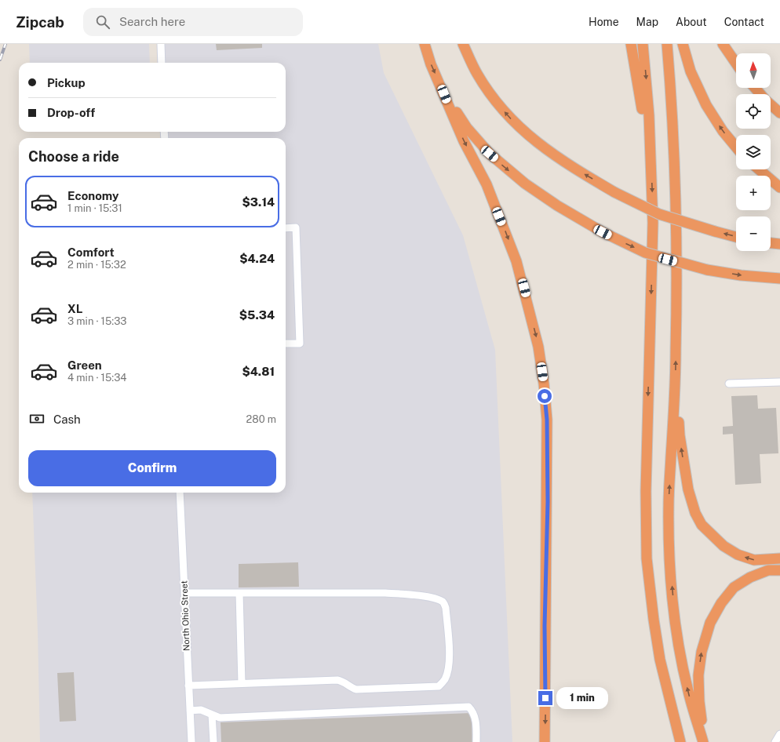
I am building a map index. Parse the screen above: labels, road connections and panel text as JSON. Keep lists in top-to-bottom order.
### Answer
{
  "streets": {
    "street": ["North Ohio Street"]
  },
  "north": "top",
  "page": {
    "header": "Zipcab",
    "search": "Search here",
    "nav": [
      "Home",
      "Map",
      "About",
      "Contact"
    ],
    "map_buttons": ["+", "−"],
    "banner": ["Pickup", "Drop-off"],
    "heading": "Choose a ride",
    "list": [
      {
        "name": "Economy",
        "note": "1 min · 15:31",
        "value": "$3.14"
      },
      {
        "name": "Comfort",
        "note": "2 min · 15:32",
        "value": "$4.24"
      },
      {
        "name": "XL",
        "note": "3 min · 15:33",
        "value": "$5.34"
      },
      {
        "name": "Green",
        "note": "4 min · 15:34",
        "value": "$4.81"
      }
    ],
    "pay": ["Cash", "280 m"],
    "buttons": "Confirm",
    "bubble": "1 min"
  }
}
